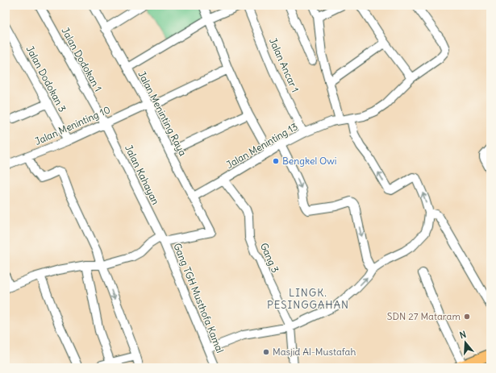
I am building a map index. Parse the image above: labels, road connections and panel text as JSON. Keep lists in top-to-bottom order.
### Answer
{
  "streets": {
    "street": [
      "Jalan Dodokan 1",
      "Jalan Ancar 1",
      "Jalan Dodokan 3",
      "Jalan Meninting Raya",
      "Jalan Meninting 10",
      "Jalan Meninting 13",
      "Jalan Kahayan",
      "Gang 3",
      "Gang TGH Musthofa Kamal"
    ]
  },
  "crossings": [
    ["Jalan Dodokan 1", "Jalan Meninting 10"],
    ["Jalan Dodokan 1", "Jalan Kahayan"],
    ["Jalan Ancar 1", "Jalan Meninting 13"],
    ["Jalan Dodokan 3", "Jalan Meninting 10"],
    ["Jalan Meninting Raya", "Jalan Meninting 10"],
    ["Jalan Meninting Raya", "Jalan Meninting 13"],
    ["Jalan Meninting Raya", "Jalan Kahayan"],
    ["Jalan Meninting Raya", "Gang TGH Musthofa Kamal"],
    ["Jalan Meninting 10", "Jalan Kahayan"],
    ["Jalan Meninting 13", "Gang 3"],
    ["Jalan Kahayan", "Gang TGH Musthofa Kamal"]
  ],
  "districts": ["LINGK. PESINGGAHAN"],
  "places": ["Bengkel Owi", "SDN 27 Mataram", "Masjid Al-Mustafah"],
  "north": "top"
}
